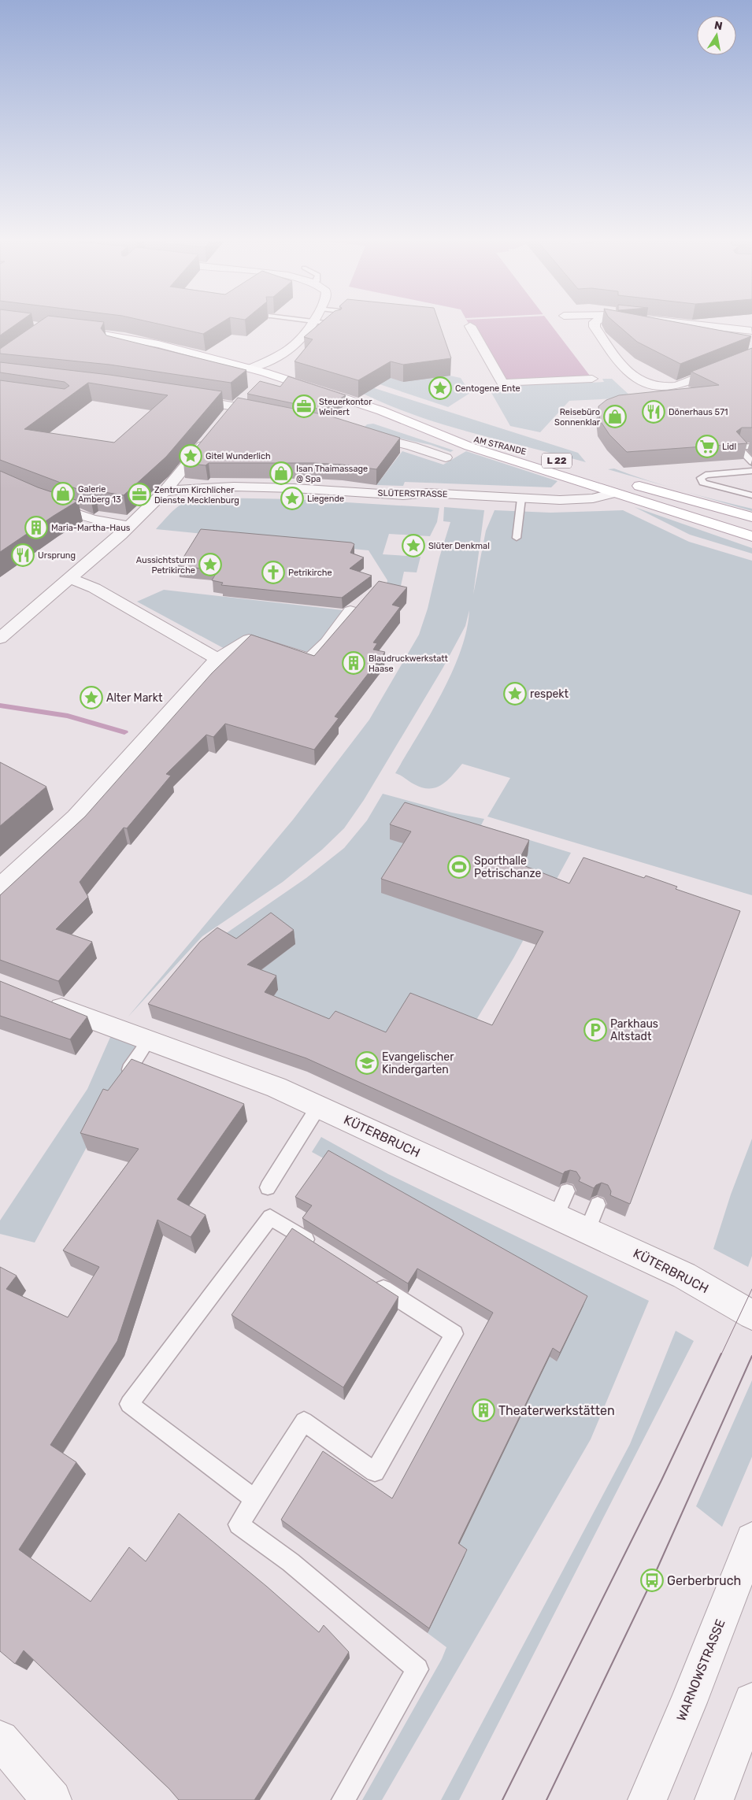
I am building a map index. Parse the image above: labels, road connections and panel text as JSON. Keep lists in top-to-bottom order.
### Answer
{
  "streets": {
    "main road": ["AM STRANDE", "L 22"],
    "street": ["SLÜTERSTRASSE", "KÜTERBRUCH", "WARNOWSTRASSE"]
  },
  "crossings": [
    ["AM STRANDE", "SLÜTERSTRASSE"]
  ],
  "places": {
    "place": [
      "Centogene Ente",
      "Gitel Wunderlich",
      "Liegende",
      "Slüter Denkmal",
      "Aussichtsturm Petrikirche",
      "respekt",
      "Alter Markt"
    ],
    "office": ["Steuerkontor Weinert", "Zentrum Kirchlicher Dienste Mecklenburg"],
    "restaurant": ["Dönerhaus 571", "Ursprung"],
    "shop": ["Reisebüro Sonnenklar", "Isan Thaimassage @ Spa", "Galerie Amberg 13"],
    "supermarket": ["Lidl"],
    "building": ["Maria-Martha-Haus", "Blaudruckwerkstatt Haase", "Theaterwerkstätten"],
    "church": ["Petrikirche"],
    "sports": ["Sporthalle Petrischanze"],
    "parking": ["Parkhaus Altstadt"],
    "school or university": ["Evangelischer Kindergarten"],
    "bus stop": ["Gerberbruch"]
  },
  "north": "top"
}
